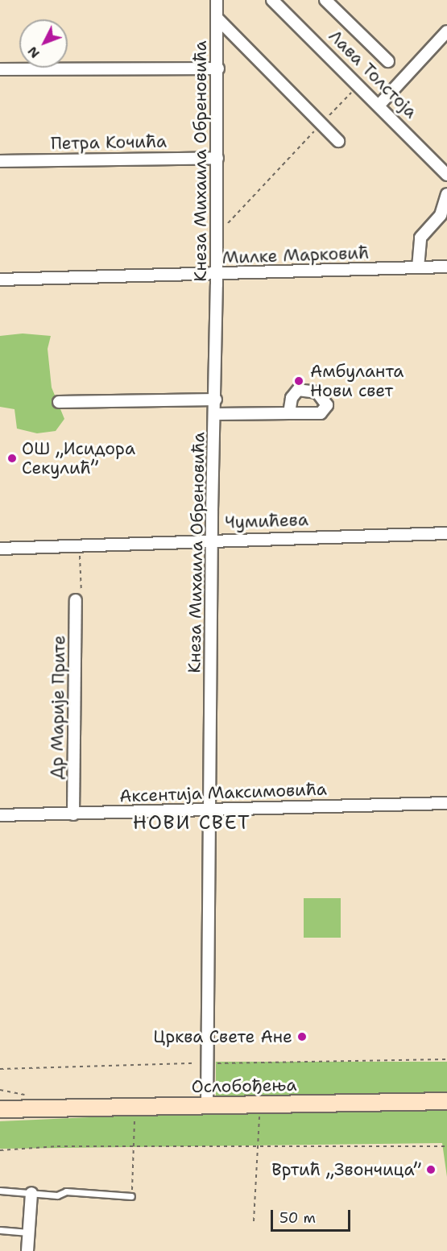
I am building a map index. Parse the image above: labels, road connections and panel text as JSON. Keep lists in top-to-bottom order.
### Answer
{
  "streets": {
    "street": [
      "Лава Толстоја",
      "Петра Кочића",
      "Кнеза Михаила Обреновића",
      "Милке Марковић",
      "Чумићева",
      "Др Марије Прите",
      "Аксентија Максимовића",
      "Ослобођења"
    ]
  },
  "crossings": [
    ["Петра Кочића", "Кнеза Михаила Обреновића"],
    ["Кнеза Михаила Обреновића", "Милке Марковић"],
    ["Кнеза Михаила Обреновића", "Чумићева"],
    ["Кнеза Михаила Обреновића", "Аксентија Максимовића"],
    ["Кнеза Михаила Обреновића", "Ослобођења"],
    ["Др Марије Прите", "Аксентија Максимовића"]
  ],
  "districts": ["НОВИ СВЕТ"],
  "places": [
    "Амбуланта Нови свет",
    "ОШ „Исидора Секулић”",
    "Црква Свете Ане",
    "Вртић „Звончица”"
  ],
  "scale_bar": "50 m",
  "north": "bottom left"
}
